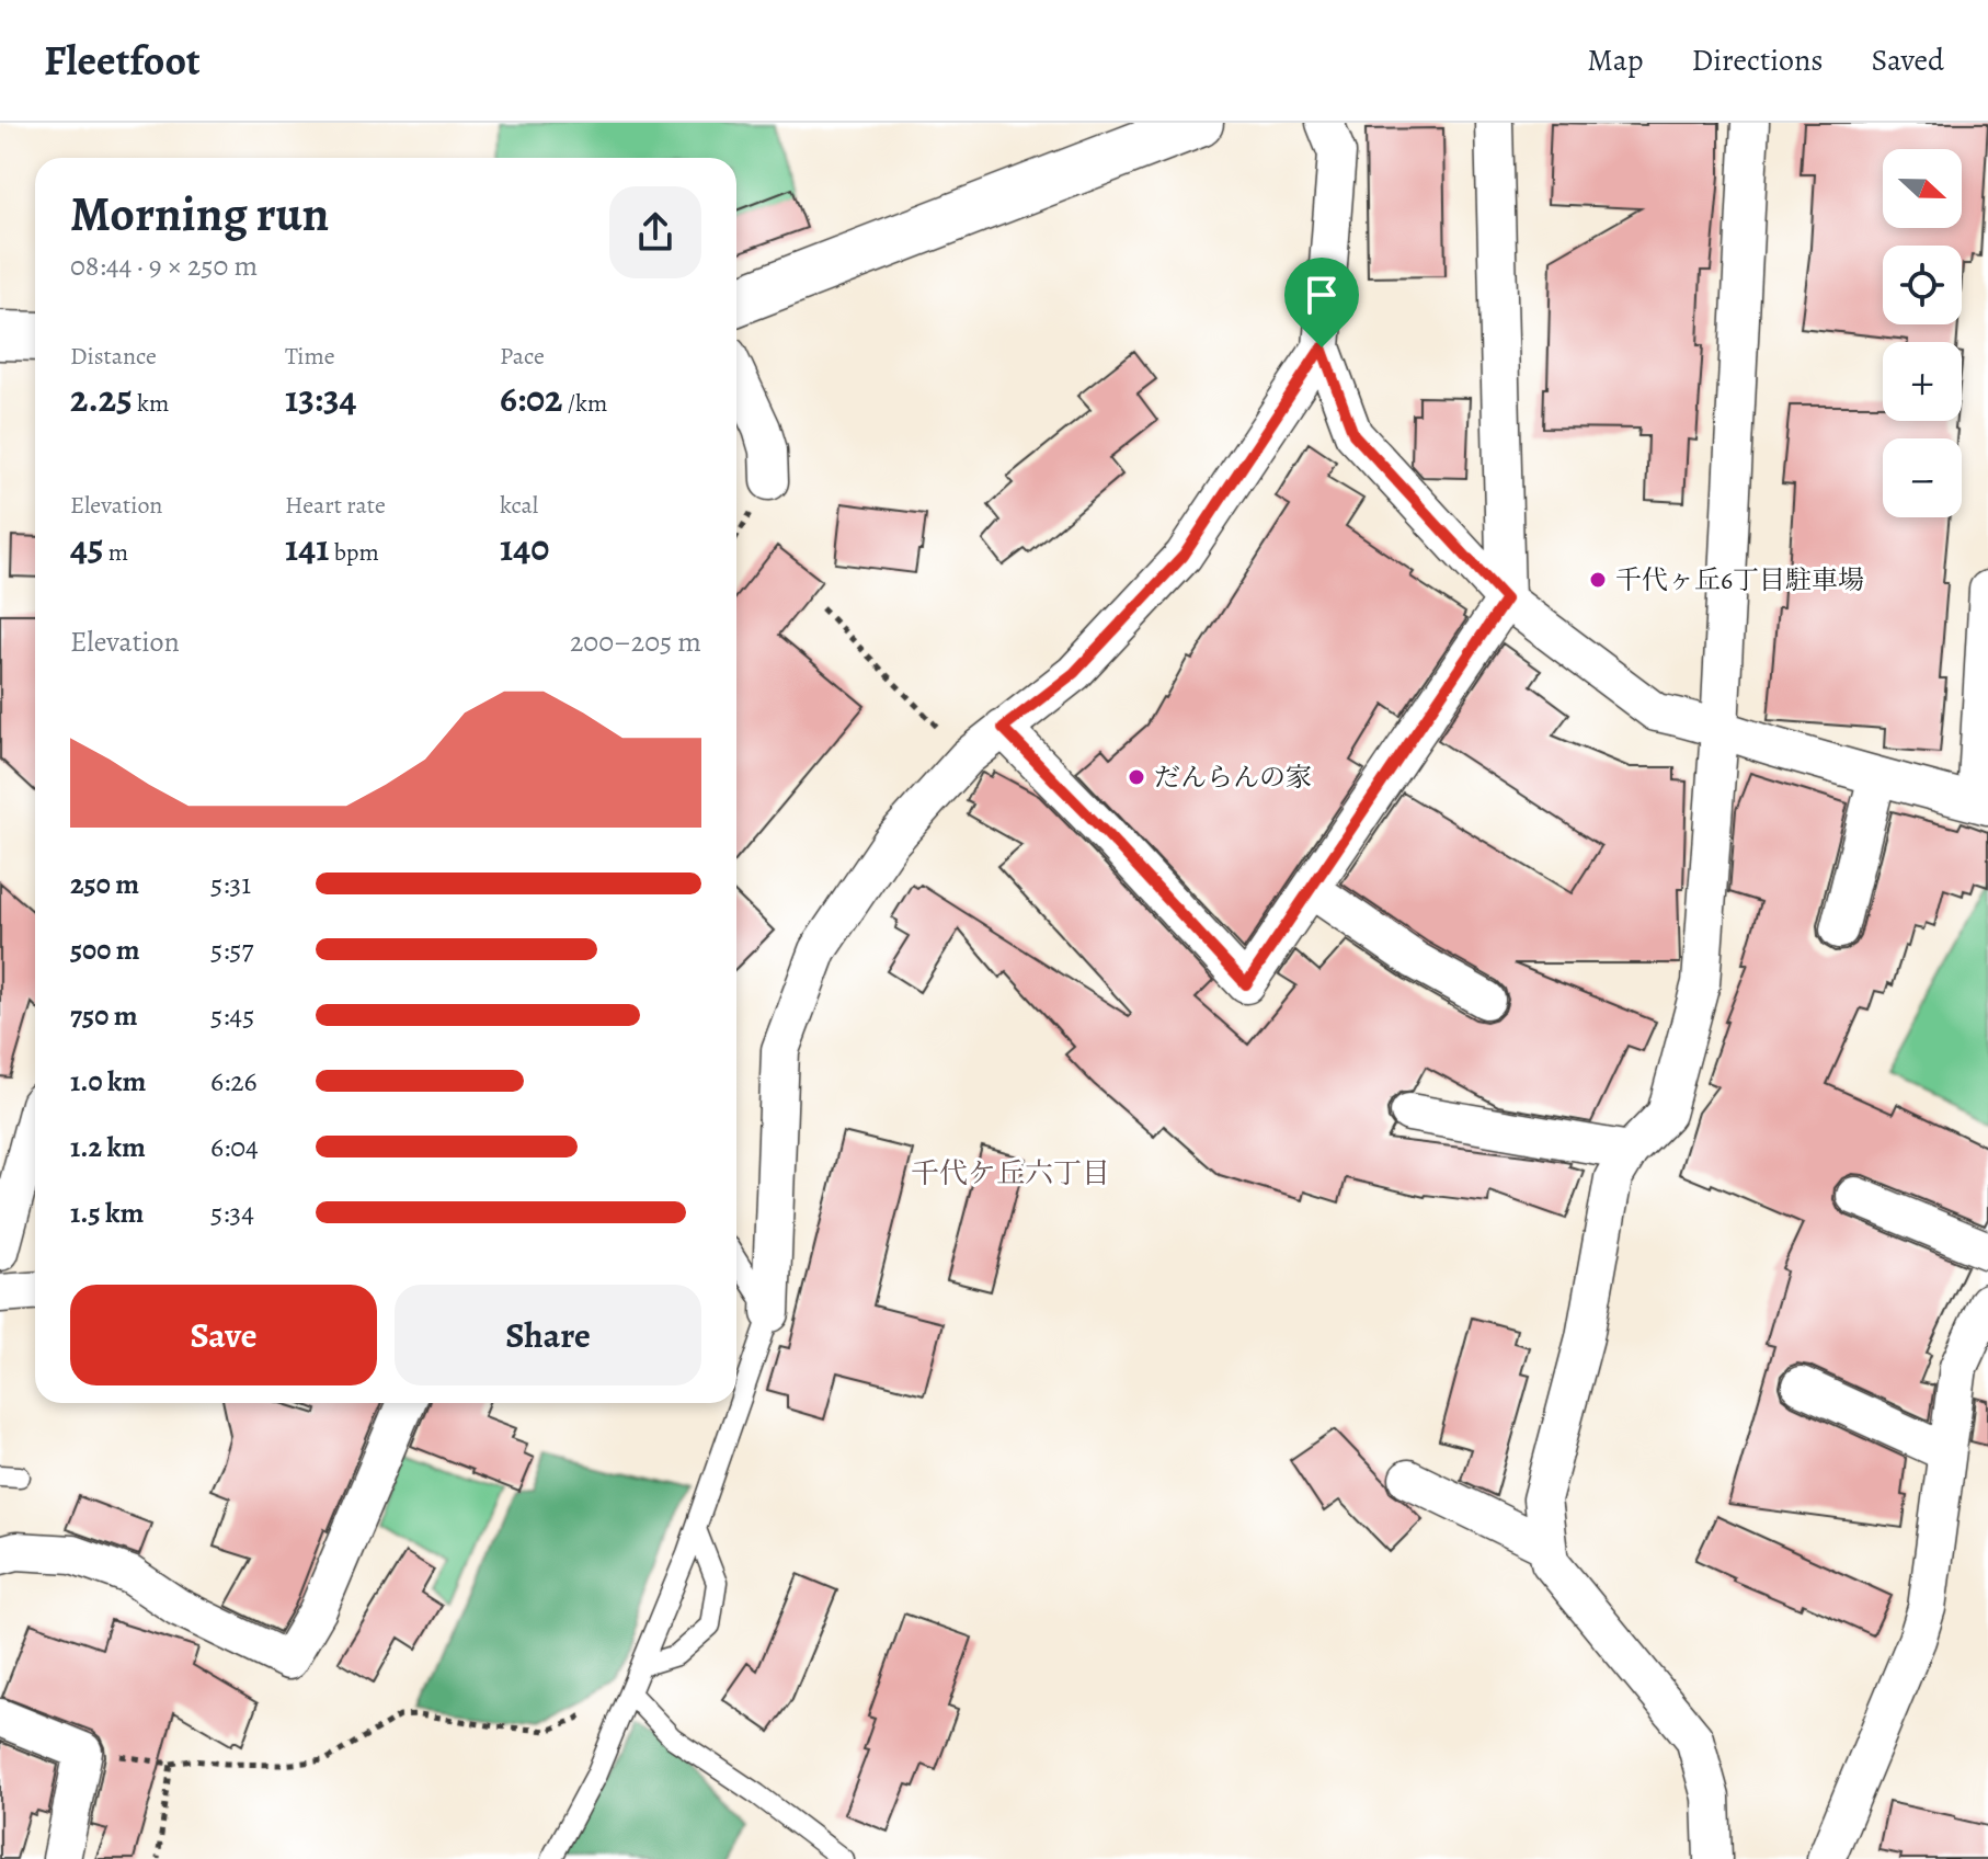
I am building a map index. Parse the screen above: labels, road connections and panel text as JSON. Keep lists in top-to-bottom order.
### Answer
{
  "districts": ["千代ケ丘六丁目"],
  "places": ["千代ヶ丘6丁目駐車場", "だんらんの家"],
  "north": "right",
  "page": {
    "header": "Fleetfoot",
    "nav": ["Map", "Directions", "Saved"],
    "map_buttons": ["+", "−"],
    "heading": ["Morning run", "08:44 · 9 × 250 m"],
    "stats": [
      ["Distance", "2.25 km"],
      ["Time", "13:34"],
      ["Pace", "6:02 /km"],
      ["Elevation", "45 m"],
      ["Heart rate", "141 bpm"],
      ["kcal", "140"]
    ],
    "chart": ["Elevation", "200–205 m"],
    "list": [
      {
        "name": "250 m",
        "note": "5:31"
      },
      {
        "name": "500 m",
        "note": "5:57"
      },
      {
        "name": "750 m",
        "note": "5:45"
      },
      {
        "name": "1.0 km",
        "note": "6:26"
      },
      {
        "name": "1.2 km",
        "note": "6:04"
      },
      {
        "name": "1.5 km",
        "note": "5:34"
      }
    ],
    "buttons": ["Save", "Share"]
  }
}
